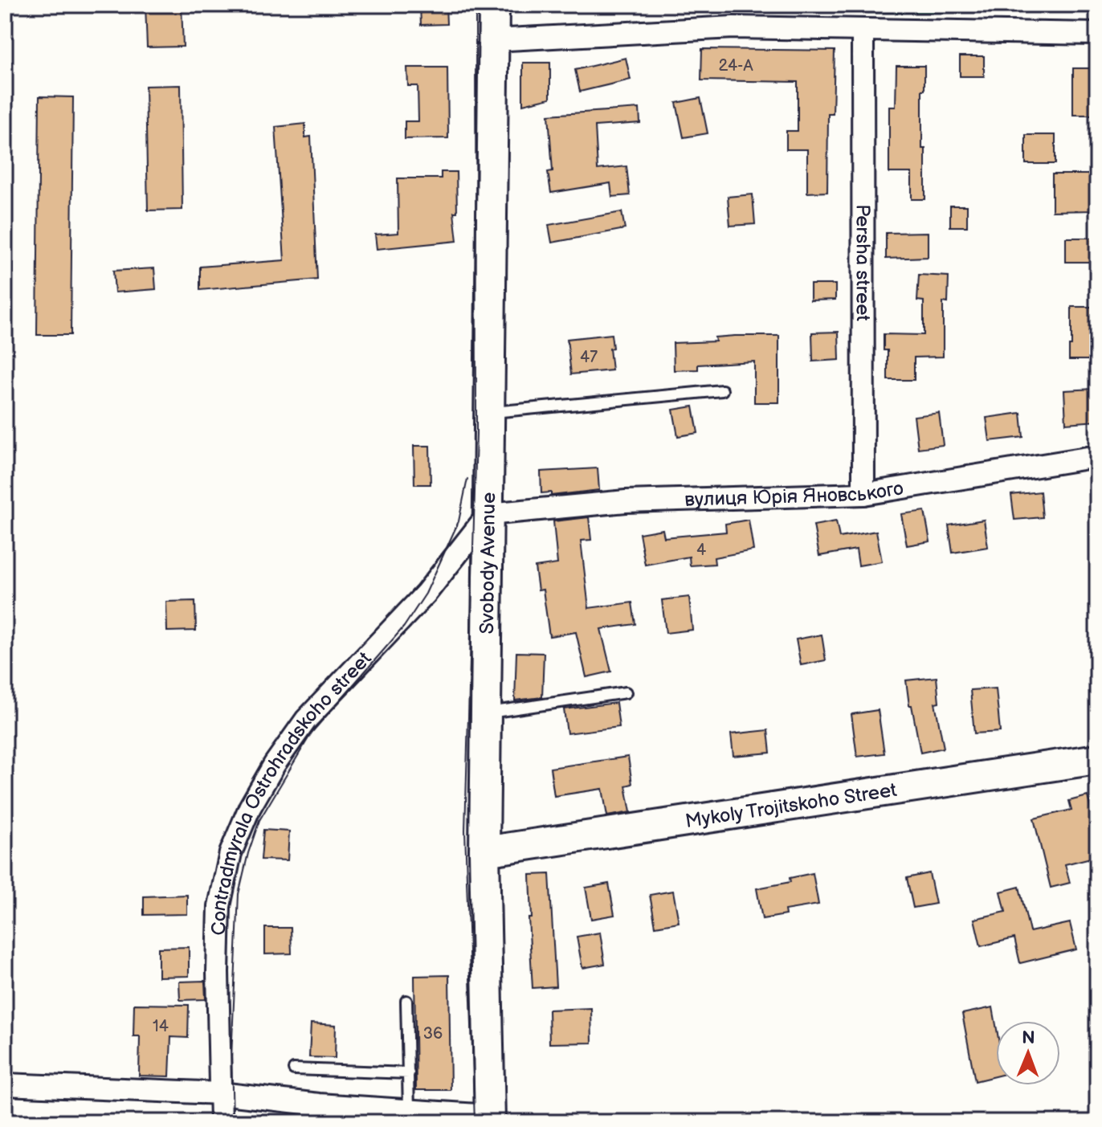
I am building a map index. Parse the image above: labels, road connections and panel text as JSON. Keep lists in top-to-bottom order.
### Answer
{
  "streets": {
    "street": [
      "Persha street",
      "вулиця Юрія Яновського",
      "Svobody Avenue",
      "Contradmyrala Ostrohradskoho street",
      "Mykoly Trojitskoho Street"
    ]
  },
  "crossings": [
    ["Persha street", "вулиця Юрія Яновського"],
    ["вулиця Юрія Яновського", "Svobody Avenue"],
    ["вулиця Юрія Яновського", "Contradmyrala Ostrohradskoho street"],
    ["Svobody Avenue", "Contradmyrala Ostrohradskoho street"],
    ["Svobody Avenue", "Mykoly Trojitskoho Street"]
  ],
  "house_numbers": [
    "24-А",
    "47",
    "4",
    "14",
    "36"
  ],
  "north": "top"
}
